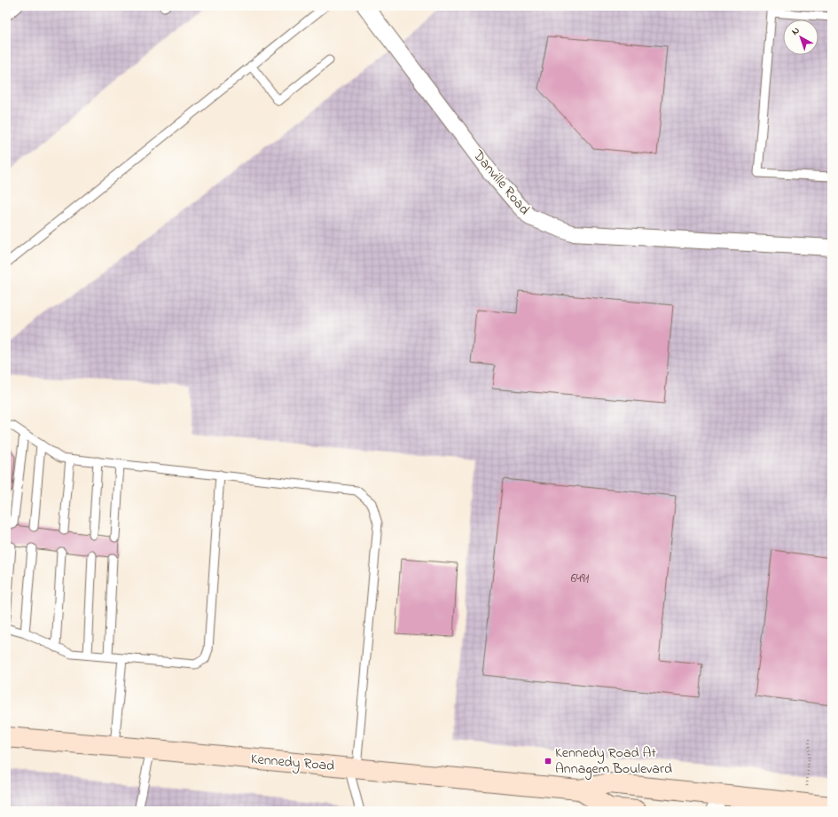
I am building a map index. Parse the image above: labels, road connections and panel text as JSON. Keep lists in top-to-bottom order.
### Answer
{
  "streets": {
    "main road": ["Kennedy Road"],
    "street": ["Danville Road"]
  },
  "places": {
    "transit": ["Kennedy Road At Annagem Boulevard"]
  },
  "house_numbers": ["6491"],
  "north": "top left"
}
